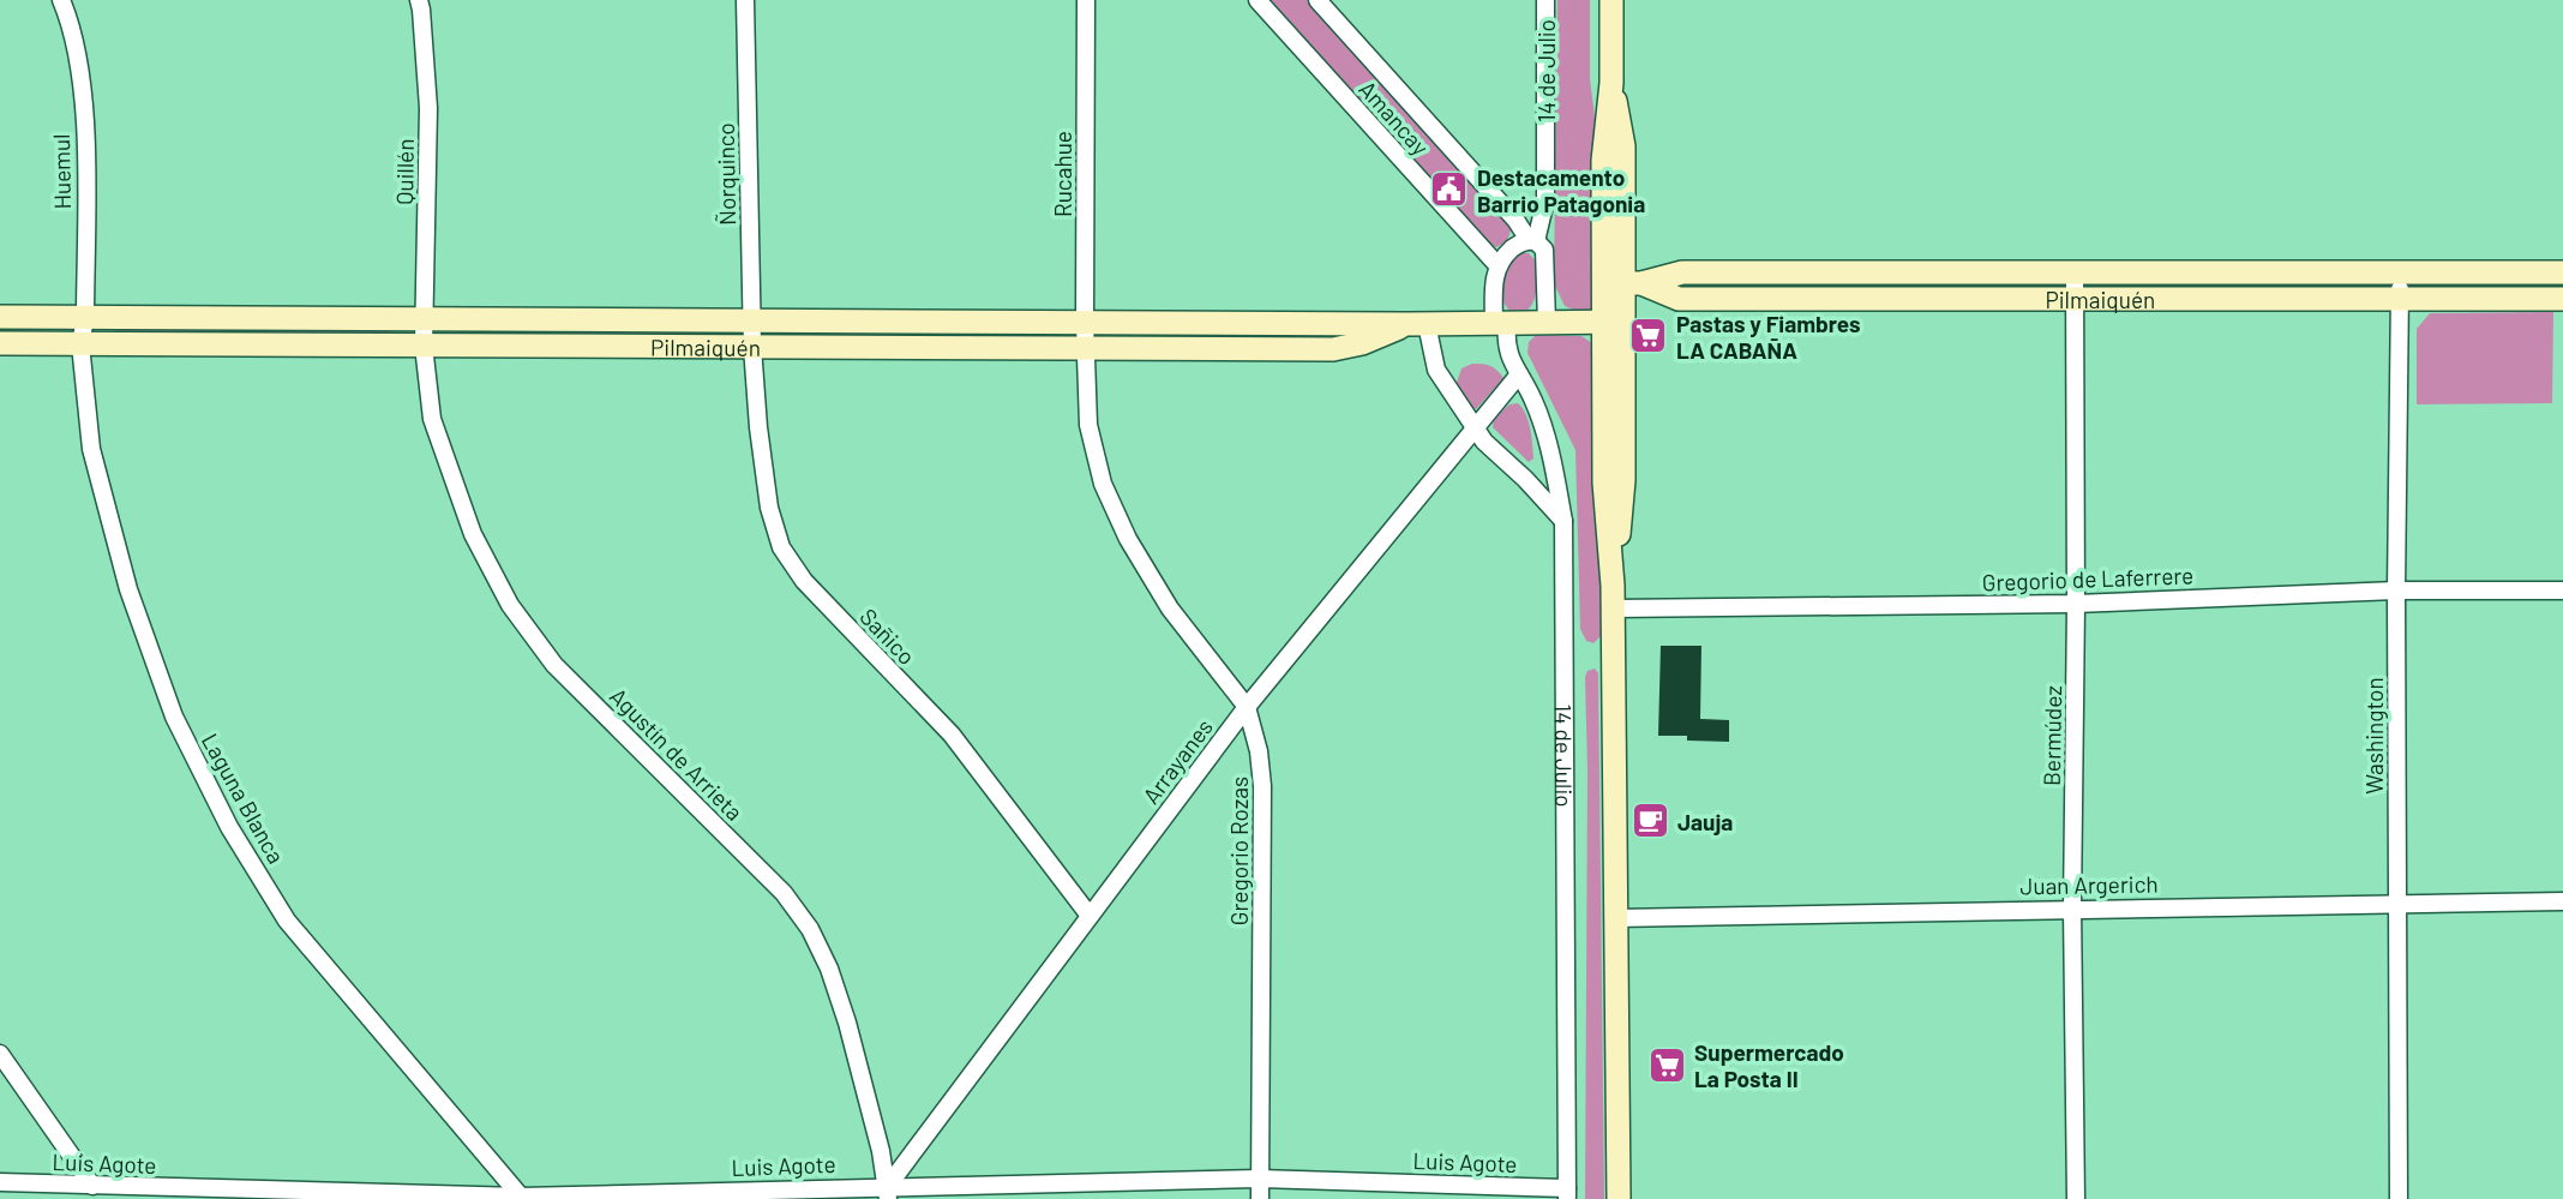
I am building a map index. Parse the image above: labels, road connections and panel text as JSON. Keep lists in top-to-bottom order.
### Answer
{
  "streets": {
    "main road": ["Pilmaiquén"],
    "street": [
      "14 de Julio",
      "Amancay",
      "Huemul",
      "Quillén",
      "Ñorquinco",
      "Rucahue",
      "Gregorio de Laferrere",
      "Sañico",
      "Bermúdez",
      "Washington",
      "Agustín de Arrieta",
      "Arrayanes",
      "Laguna Blanca",
      "Gregorio Rozas",
      "Juan Argerich",
      "Luis Agote"
    ]
  },
  "crossings": [
    ["14 de Julio", "Amancay"],
    ["14 de Julio", "Pilmaiquén"],
    ["14 de Julio", "Arrayanes"],
    ["14 de Julio", "Luis Agote"],
    ["Huemul", "Pilmaiquén"],
    ["Huemul", "Laguna Blanca"],
    ["Quillén", "Pilmaiquén"],
    ["Quillén", "Agustín de Arrieta"],
    ["Ñorquinco", "Pilmaiquén"],
    ["Ñorquinco", "Sañico"],
    ["Rucahue", "Pilmaiquén"],
    ["Rucahue", "Gregorio Rozas"],
    ["Pilmaiquén", "Sañico"],
    ["Pilmaiquén", "Bermúdez"],
    ["Pilmaiquén", "Washington"],
    ["Pilmaiquén", "Agustín de Arrieta"],
    ["Pilmaiquén", "Laguna Blanca"],
    ["Pilmaiquén", "Gregorio Rozas"],
    ["Gregorio de Laferrere", "Bermúdez"],
    ["Gregorio de Laferrere", "Washington"],
    ["Sañico", "Arrayanes"],
    ["Bermúdez", "Juan Argerich"],
    ["Washington", "Juan Argerich"],
    ["Agustín de Arrieta", "Arrayanes"],
    ["Agustín de Arrieta", "Luis Agote"],
    ["Arrayanes", "Gregorio Rozas"],
    ["Arrayanes", "Luis Agote"],
    ["Laguna Blanca", "Luis Agote"],
    ["Gregorio Rozas", "Luis Agote"]
  ],
  "places": {
    "public building": ["Destacamento Barrio Patagonia"],
    "supermarket": ["Pastas y Fiambres LA CABAÑA", "Supermercado La Posta II"],
    "cafe": ["Jauja"]
  }
}
